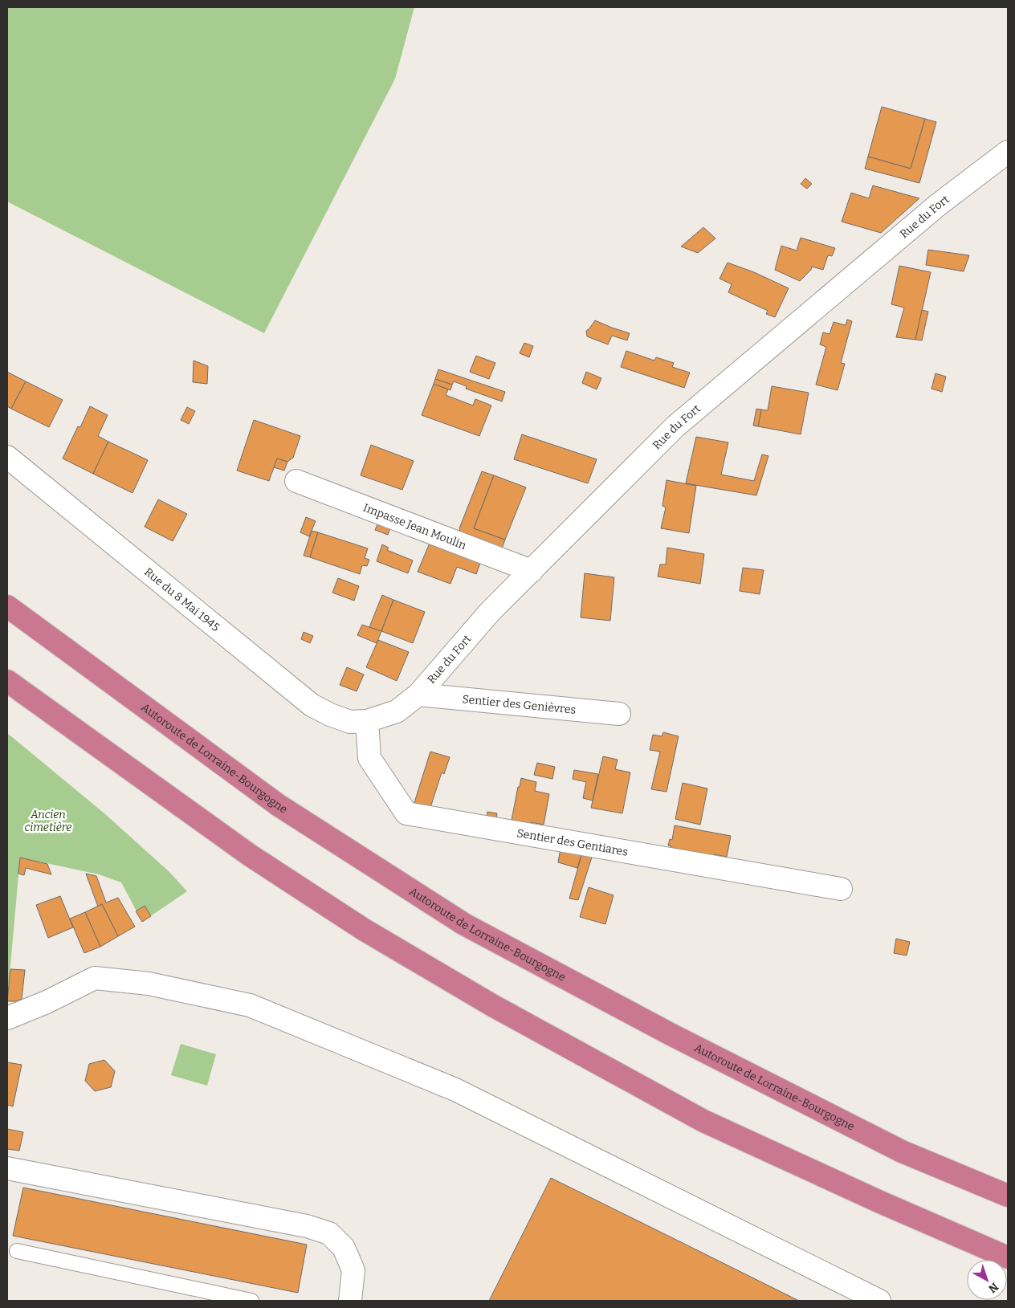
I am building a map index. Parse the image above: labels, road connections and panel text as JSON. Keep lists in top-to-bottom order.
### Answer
{
  "streets": {
    "highway": ["Autoroute de Lorraine-Bourgogne"],
    "street": [
      "Rue du Fort",
      "Impasse Jean Moulin",
      "Rue du 8 Mai 1945",
      "Sentier des Genièvres",
      "Sentier des Gentiares"
    ]
  },
  "crossings": [
    ["Rue du Fort", "Impasse Jean Moulin"],
    ["Rue du Fort", "Rue du 8 Mai 1945"],
    ["Rue du Fort", "Sentier des Genièvres"],
    ["Rue du Fort", "Sentier des Gentiares"],
    ["Rue du 8 Mai 1945", "Sentier des Gentiares"]
  ],
  "parks": ["Ancien cimetière"],
  "north": "bottom right"
}
